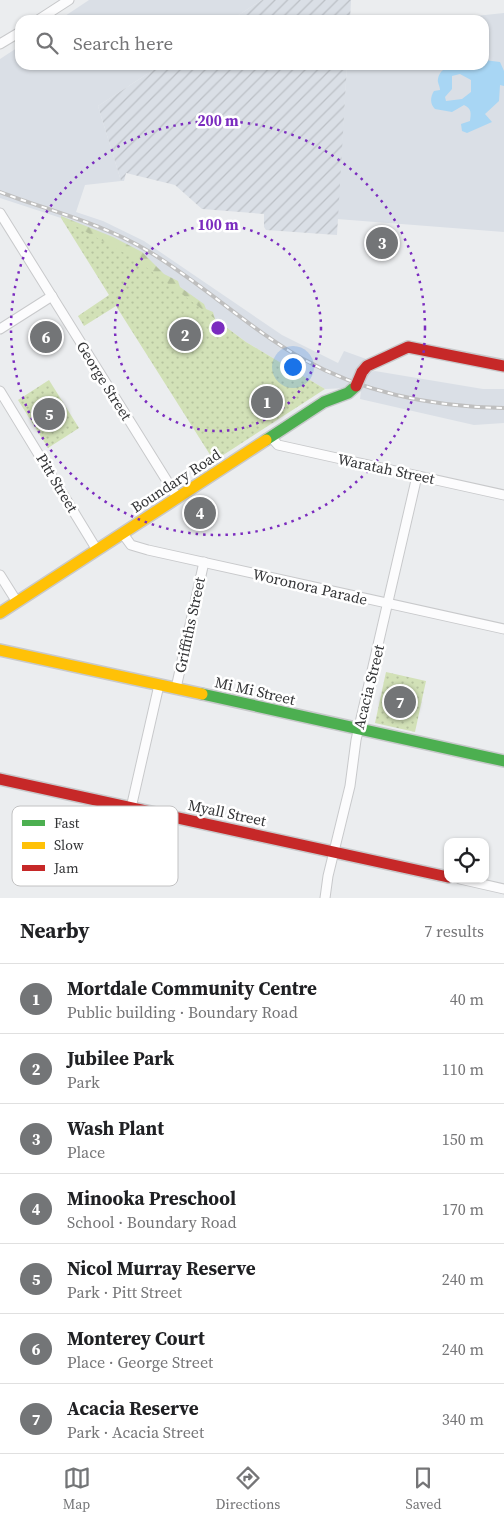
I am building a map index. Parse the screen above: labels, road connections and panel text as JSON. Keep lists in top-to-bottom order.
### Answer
{
  "streets": {
    "street": [
      "George Street",
      "Waratah Street",
      "Boundary Road",
      "Pitt Street",
      "Woronora Parade",
      "Griffiths Street",
      "Acacia Street",
      "Mi Mi Street",
      "Myall Street"
    ]
  },
  "crossings": [
    ["George Street", "Boundary Road"],
    ["Waratah Street", "Boundary Road"],
    ["Waratah Street", "Acacia Street"],
    ["Boundary Road", "Pitt Street"],
    ["Boundary Road", "Woronora Parade"],
    ["Woronora Parade", "Griffiths Street"],
    ["Woronora Parade", "Acacia Street"],
    ["Griffiths Street", "Mi Mi Street"],
    ["Acacia Street", "Mi Mi Street"],
    ["Acacia Street", "Myall Street"]
  ],
  "legend": ["Fast", "Slow", "Jam"],
  "page": {
    "search": "Search here",
    "pins": [
      "3",
      "2",
      "6",
      "1",
      "5",
      "4",
      "7"
    ],
    "heading": ["Nearby", "7 results"],
    "list": [
      {
        "mark": "1",
        "name": "Mortdale Community Centre",
        "note": "Public building · Boundary Road",
        "value": "40 m"
      },
      {
        "mark": "2",
        "name": "Jubilee Park",
        "note": "Park",
        "value": "110 m"
      },
      {
        "mark": "3",
        "name": "Wash Plant",
        "note": "Place",
        "value": "150 m"
      },
      {
        "mark": "4",
        "name": "Minooka Preschool",
        "note": "School · Boundary Road",
        "value": "170 m"
      },
      {
        "mark": "5",
        "name": "Nicol Murray Reserve",
        "note": "Park · Pitt Street",
        "value": "240 m"
      },
      {
        "mark": "6",
        "name": "Monterey Court",
        "note": "Place · George Street",
        "value": "240 m"
      },
      {
        "mark": "7",
        "name": "Acacia Reserve",
        "note": "Park · Acacia Street",
        "value": "340 m"
      }
    ],
    "nav": ["Map", "Directions", "Saved"]
  },
  "rings": ["200 m", "100 m"]
}
